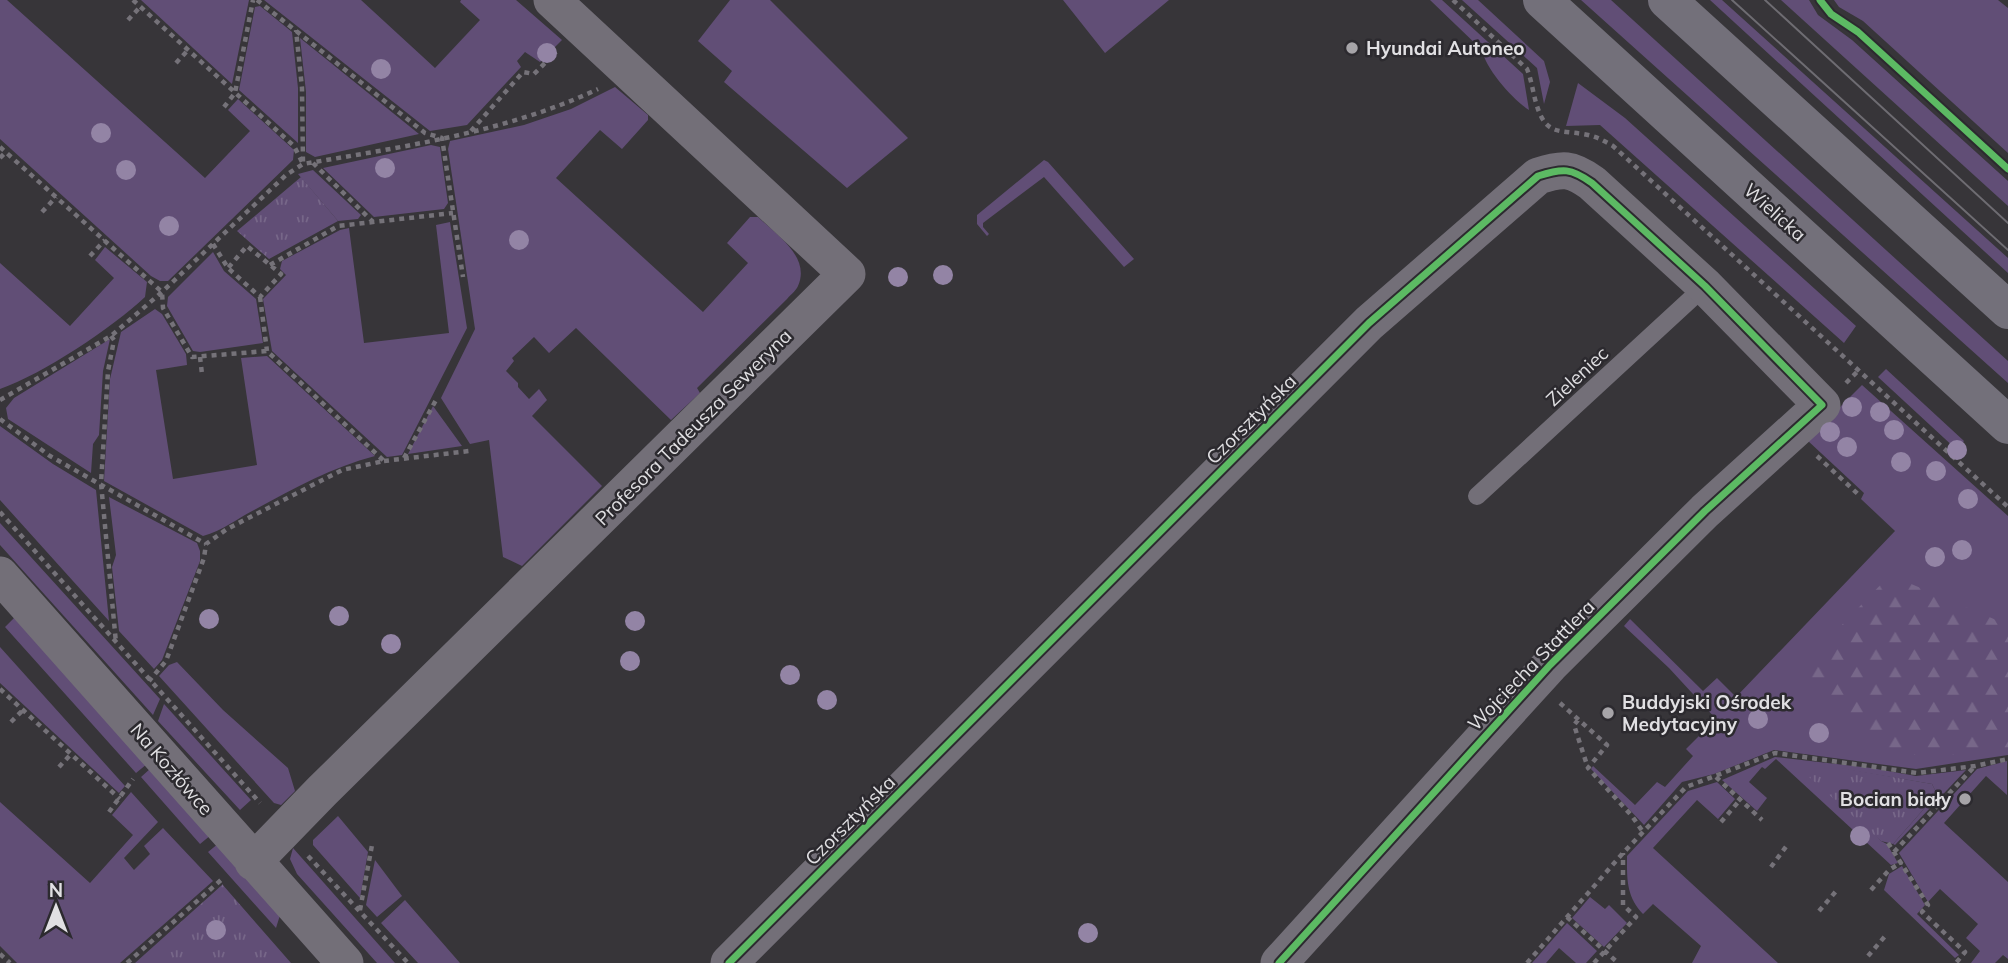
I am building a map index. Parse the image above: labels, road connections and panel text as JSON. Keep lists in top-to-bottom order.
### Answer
{
  "streets": {
    "main road": ["Wielicka"],
    "street": [
      "Czorsztyńska",
      "Profesora Tadeusza Seweryna",
      "Wojciecha Stattlera",
      "Na Kozłówce"
    ],
    "lane": ["Zieleniec"]
  },
  "crossings": [
    ["Zieleniec", "Czorsztyńska"],
    ["Czorsztyńska", "Wojciecha Stattlera"],
    ["Profesora Tadeusza Seweryna", "Na Kozłówce"]
  ],
  "places": ["Hyundai Autoneo", "Buddyjski Ośrodek Medytacyjny", "Bocian biały"],
  "north": "top"
}
